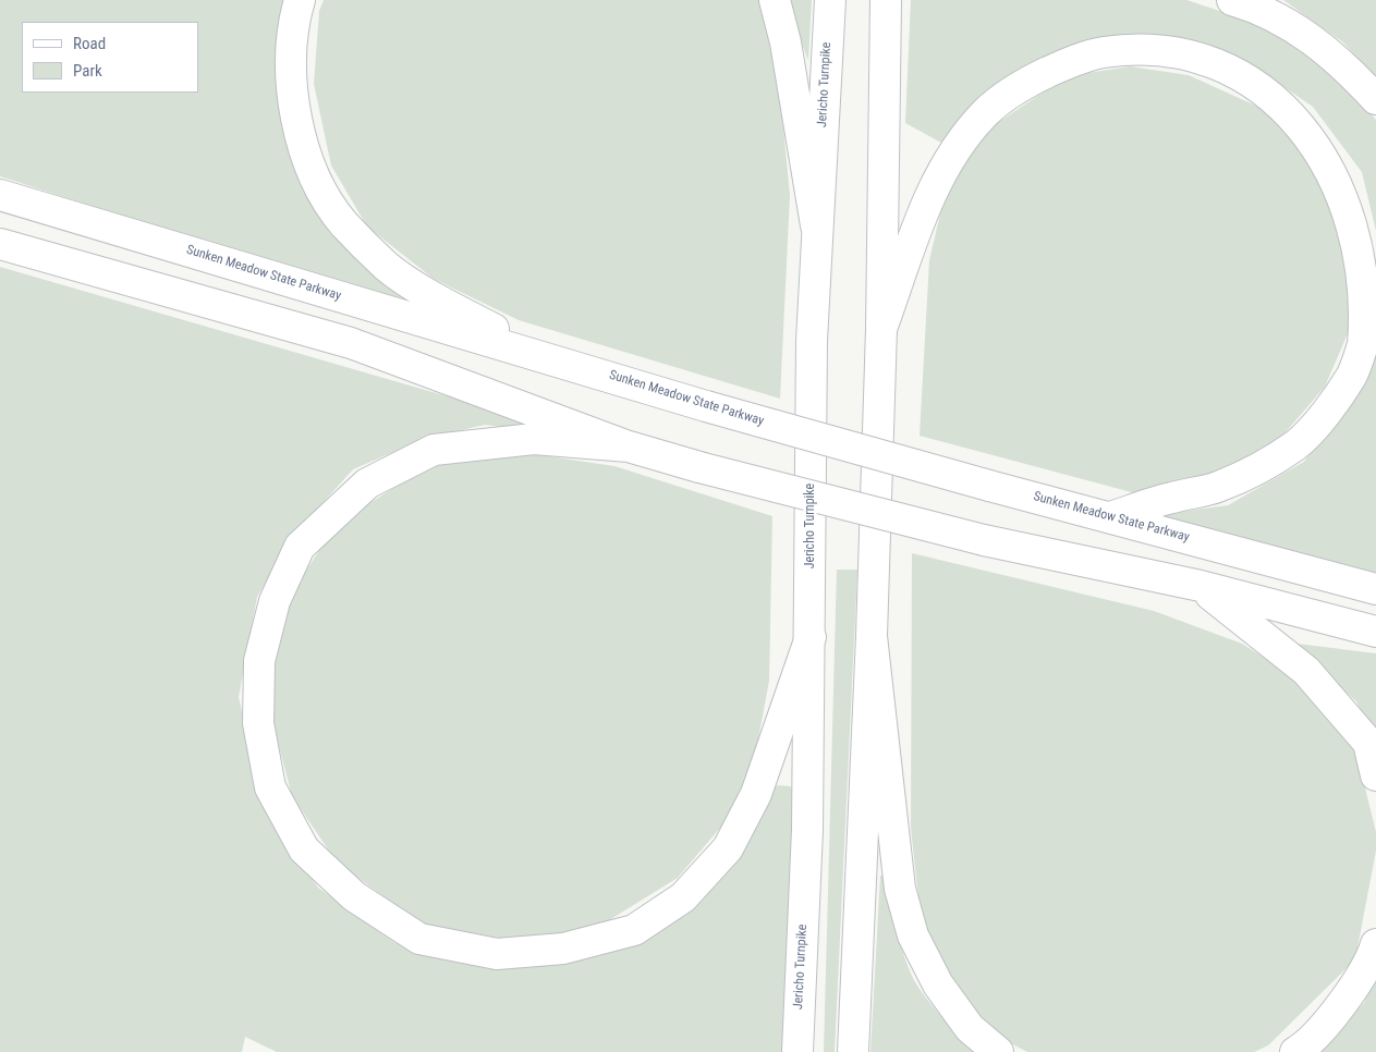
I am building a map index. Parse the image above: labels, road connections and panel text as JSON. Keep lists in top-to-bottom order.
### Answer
{
  "streets": {
    "main road": ["Jericho Turnpike", "Sunken Meadow State Parkway"]
  },
  "legend": ["Road", "Park"]
}
